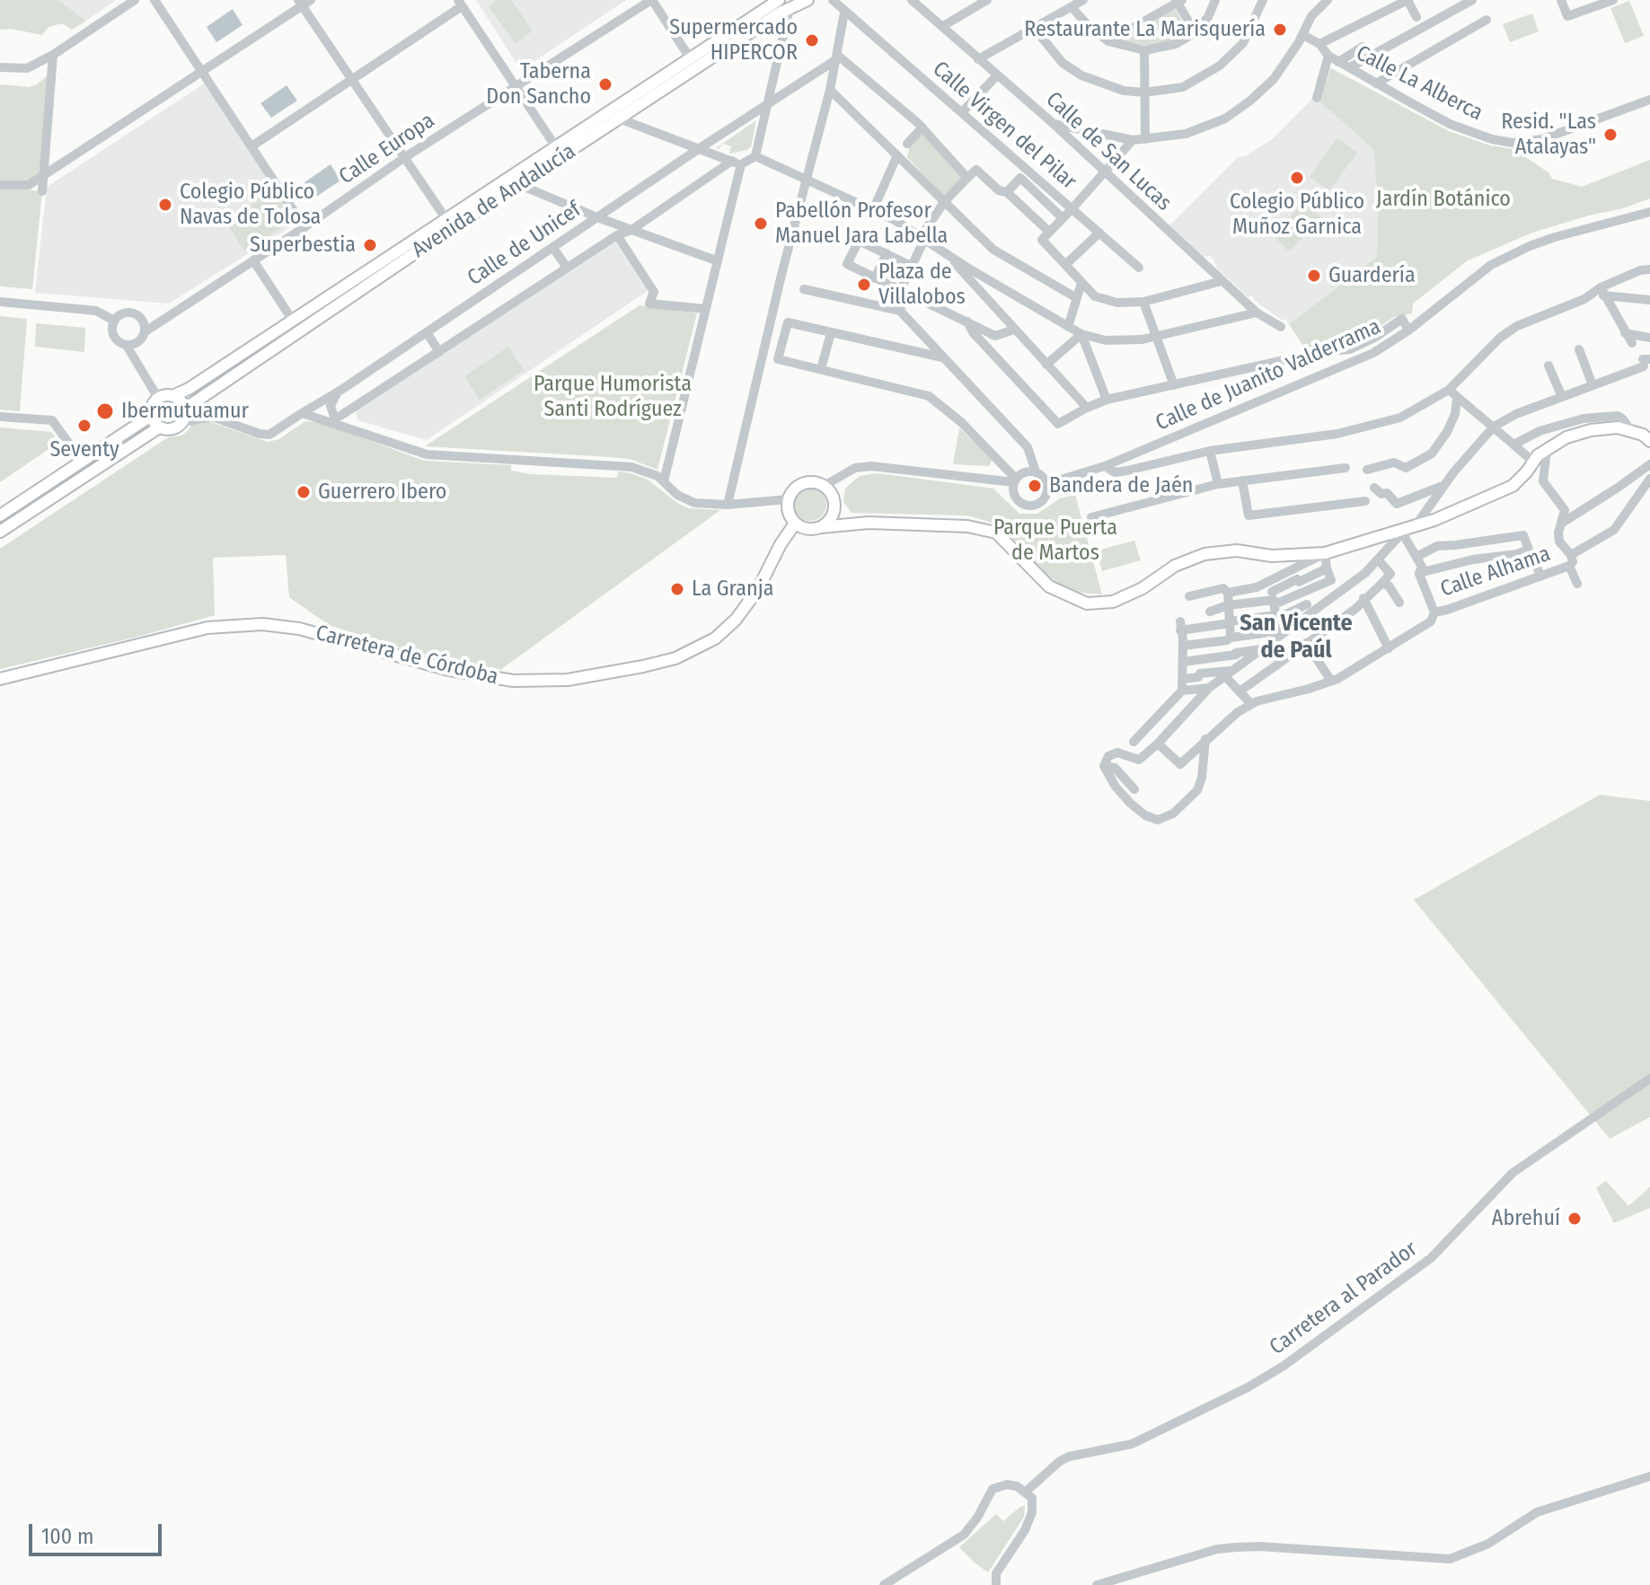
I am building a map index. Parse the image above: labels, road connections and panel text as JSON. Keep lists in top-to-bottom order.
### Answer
{
  "streets": {
    "main road": ["Avenida de Andalucía", "Carretera de Córdoba"],
    "street": [
      "Calle La Alberca",
      "Calle Virgen del Pilar",
      "Calle Europa",
      "Calle de San Lucas",
      "Calle de Unicef",
      "Calle de Juanito Valderrama",
      "Calle Alhama",
      "Carretera al Parador"
    ]
  },
  "crossings": [
    ["Avenida de Andalucía", "Calle de Unicef"]
  ],
  "districts": ["San Vicente de Paúl"],
  "parks": ["Jardín Botánico", "Parque Humorista Santi Rodríguez", "Parque Puerta de Martos"],
  "places": [
    "Restaurante La Marisquería",
    "Supermercado HIPERCOR",
    "Taberna Don Sancho",
    "Resid. \"Las Atalayas\"",
    "Colegio Público Muñoz Garnica",
    "Colegio Público Navas de Tolosa",
    "Pabellón Profesor Manuel Jara Labella",
    "Superbestia",
    "Guardería",
    "Plaza de Villalobos",
    "Ibermutuamur",
    "Seventy",
    "Bandera de Jaén",
    "Guerrero Ibero",
    "La Granja",
    "Abrehuí"
  ],
  "scale_bar": "100 m"
}
